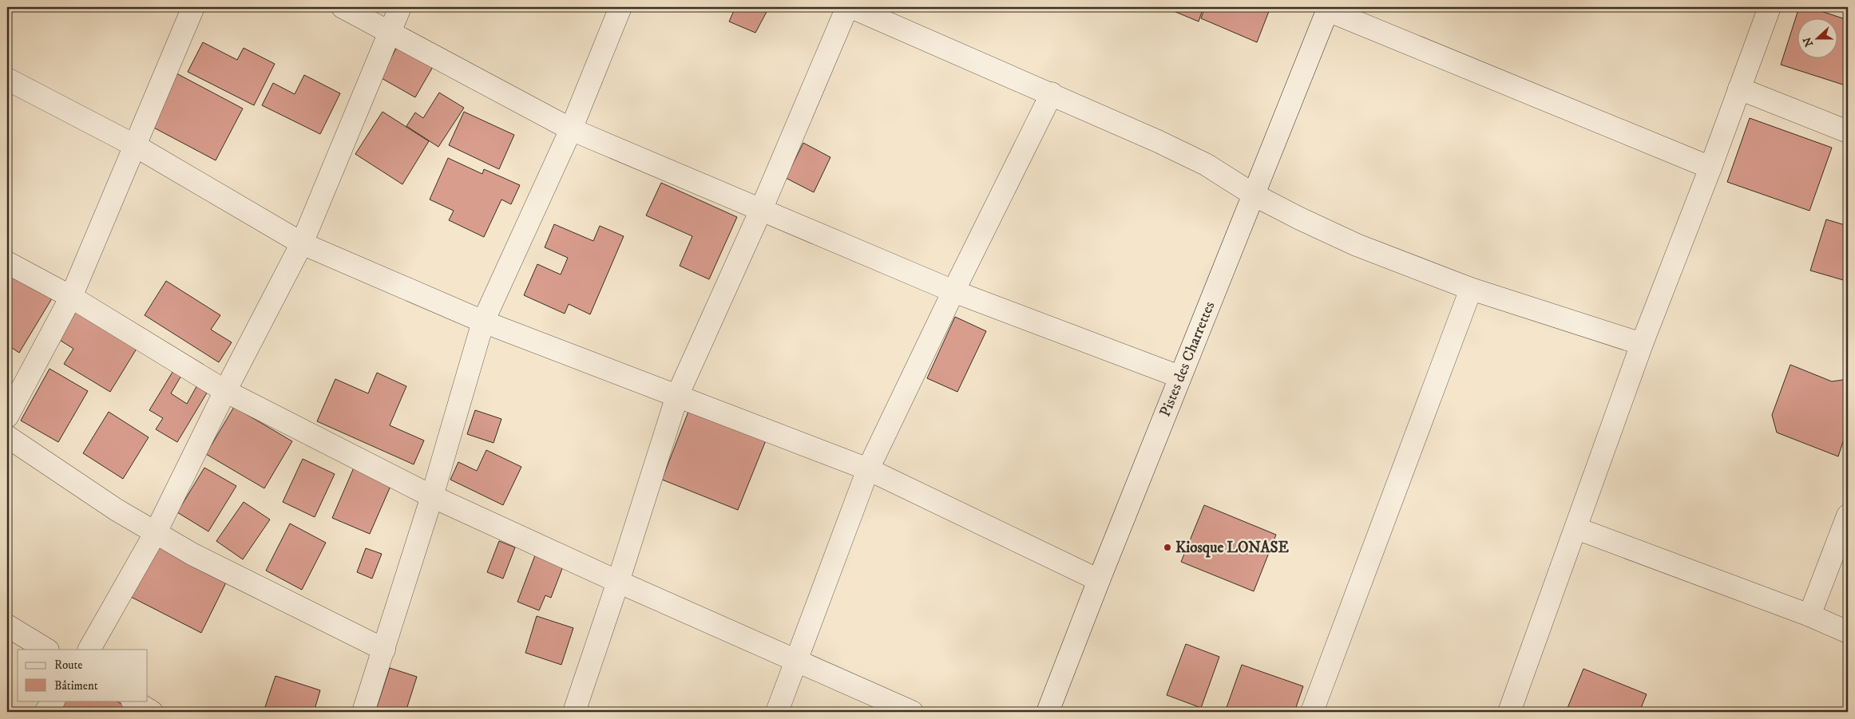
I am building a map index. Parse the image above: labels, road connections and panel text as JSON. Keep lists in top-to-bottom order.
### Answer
{
  "streets": {
    "street": ["Pistes des Charrettes"]
  },
  "places": ["Kiosque LONASE"],
  "legend": ["Route", "Bâtiment"],
  "north": "left"
}
